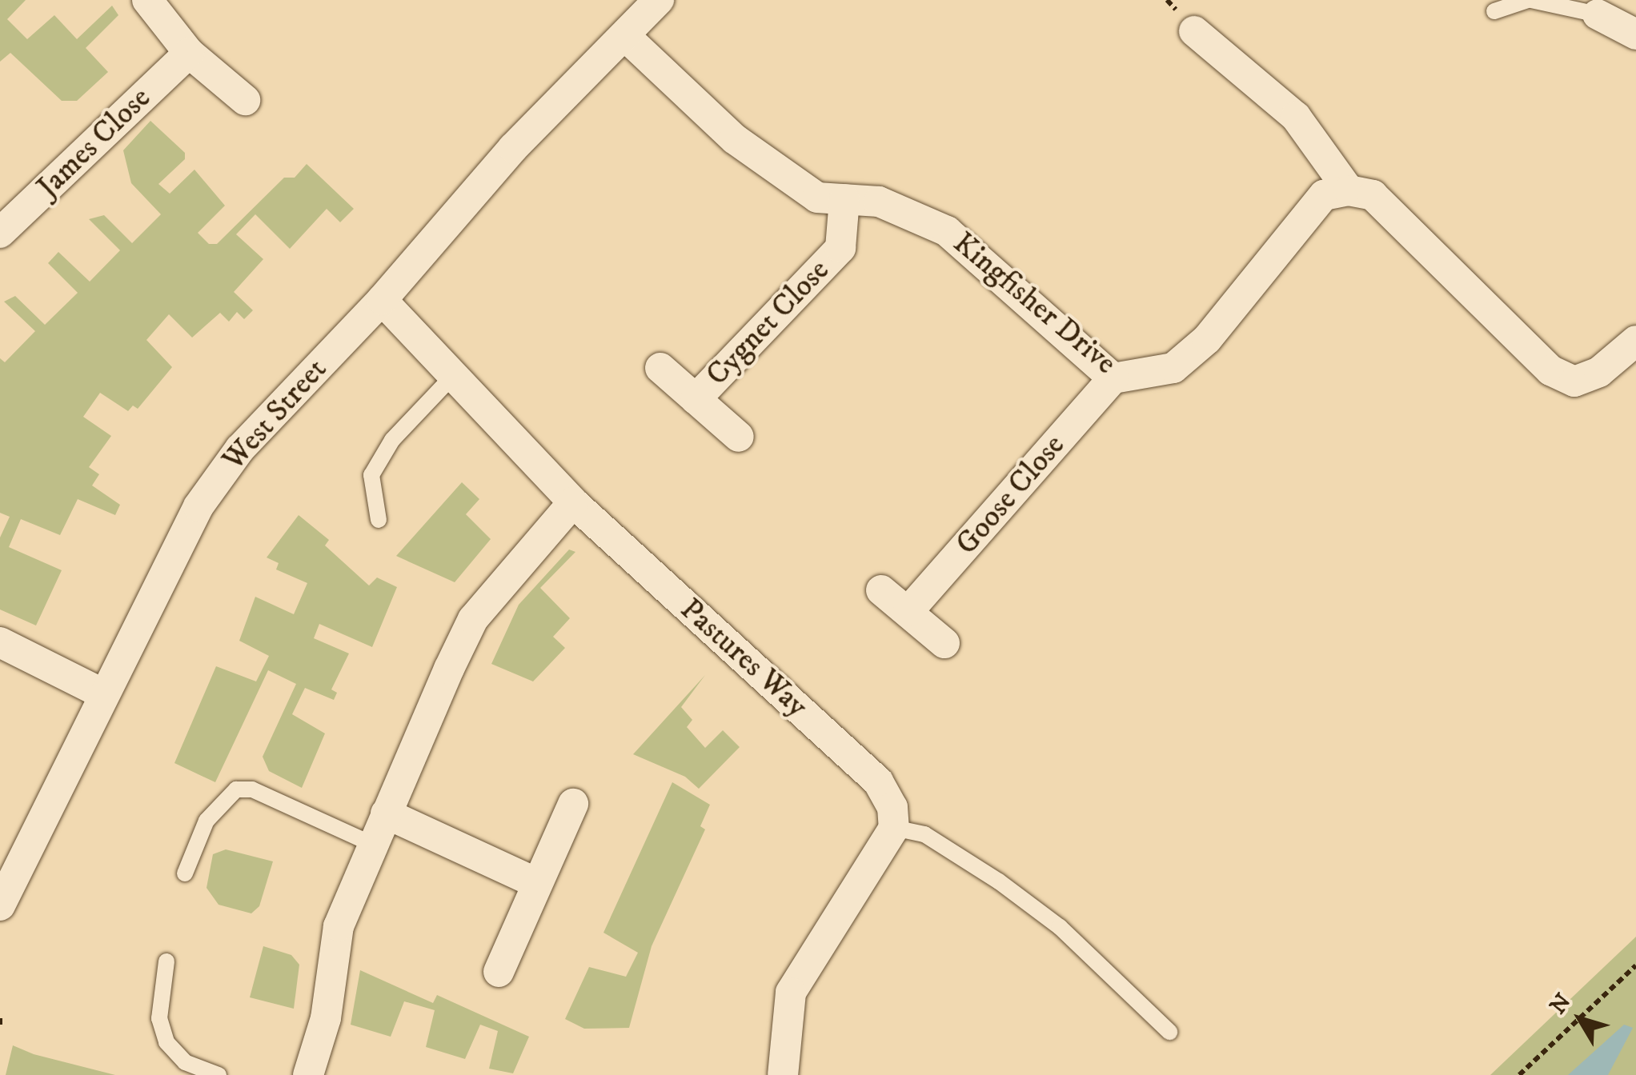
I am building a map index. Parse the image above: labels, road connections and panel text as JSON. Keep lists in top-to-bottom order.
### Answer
{
  "streets": {
    "street": [
      "James Close",
      "Kingfisher Drive",
      "Cygnet Close",
      "West Street",
      "Goose Close",
      "Pastures Way"
    ]
  },
  "crossings": [
    ["Kingfisher Drive", "Cygnet Close"],
    ["Kingfisher Drive", "West Street"],
    ["Kingfisher Drive", "Goose Close"],
    ["West Street", "Pastures Way"]
  ],
  "north": "top left"
}
